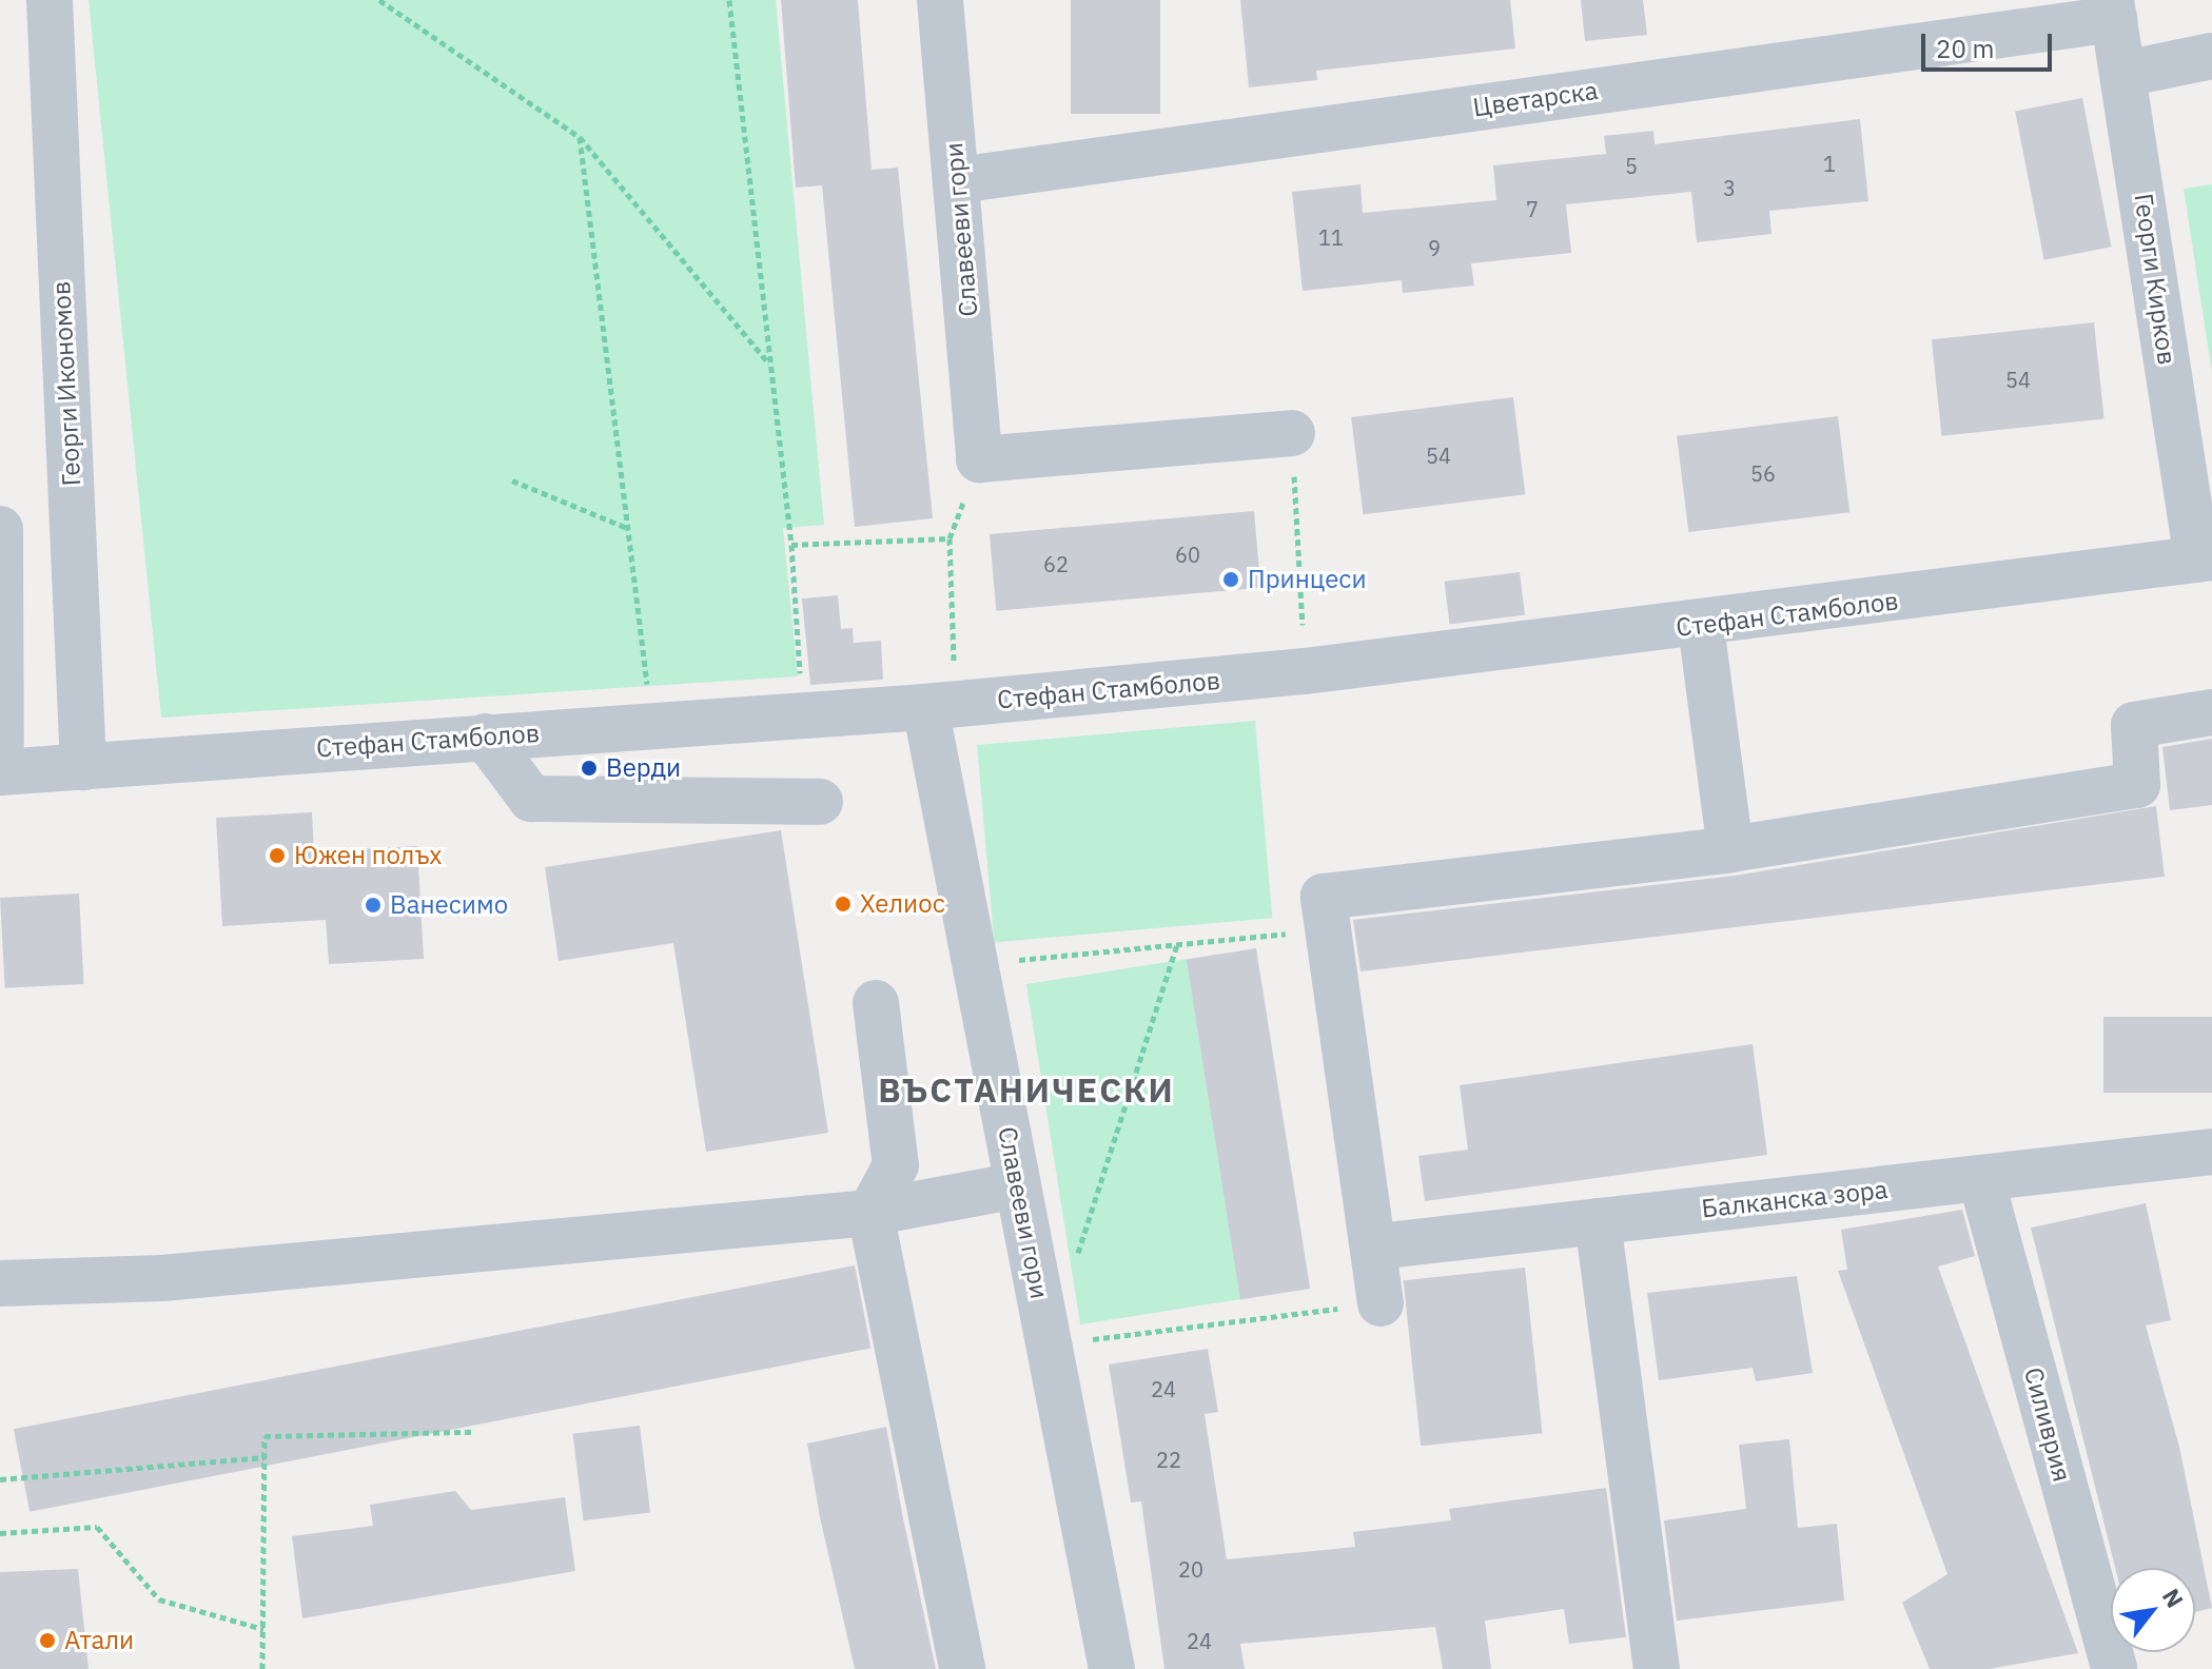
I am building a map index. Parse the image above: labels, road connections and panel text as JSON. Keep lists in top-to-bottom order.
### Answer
{
  "streets": {
    "street": [
      "Цветарска",
      "Славееви гори",
      "Георги Кирков",
      "Георги Икономов",
      "Стефан Стамболов",
      "Балканска зора",
      "Силиврия"
    ]
  },
  "crossings": [
    ["Цветарска", "Славееви гори"],
    ["Цветарска", "Георги Кирков"],
    ["Славееви гори", "Стефан Стамболов"],
    ["Георги Кирков", "Стефан Стамболов"],
    ["Георги Икономов", "Стефан Стамболов"],
    ["Балканска зора", "Силиврия"]
  ],
  "districts": ["ВЪСТАНИЧЕСКИ"],
  "places": [
    "Принцеси",
    "Верди",
    "Южен полъх",
    "Хелиос",
    "Ванесимо",
    "Атали"
  ],
  "house_numbers": [
    "1",
    "5",
    "3",
    "7",
    "11",
    "9",
    "54",
    "54",
    "56",
    "60",
    "62",
    "24",
    "22",
    "20",
    "24"
  ],
  "scale_bar": "20 m",
  "north": "top right"
}
